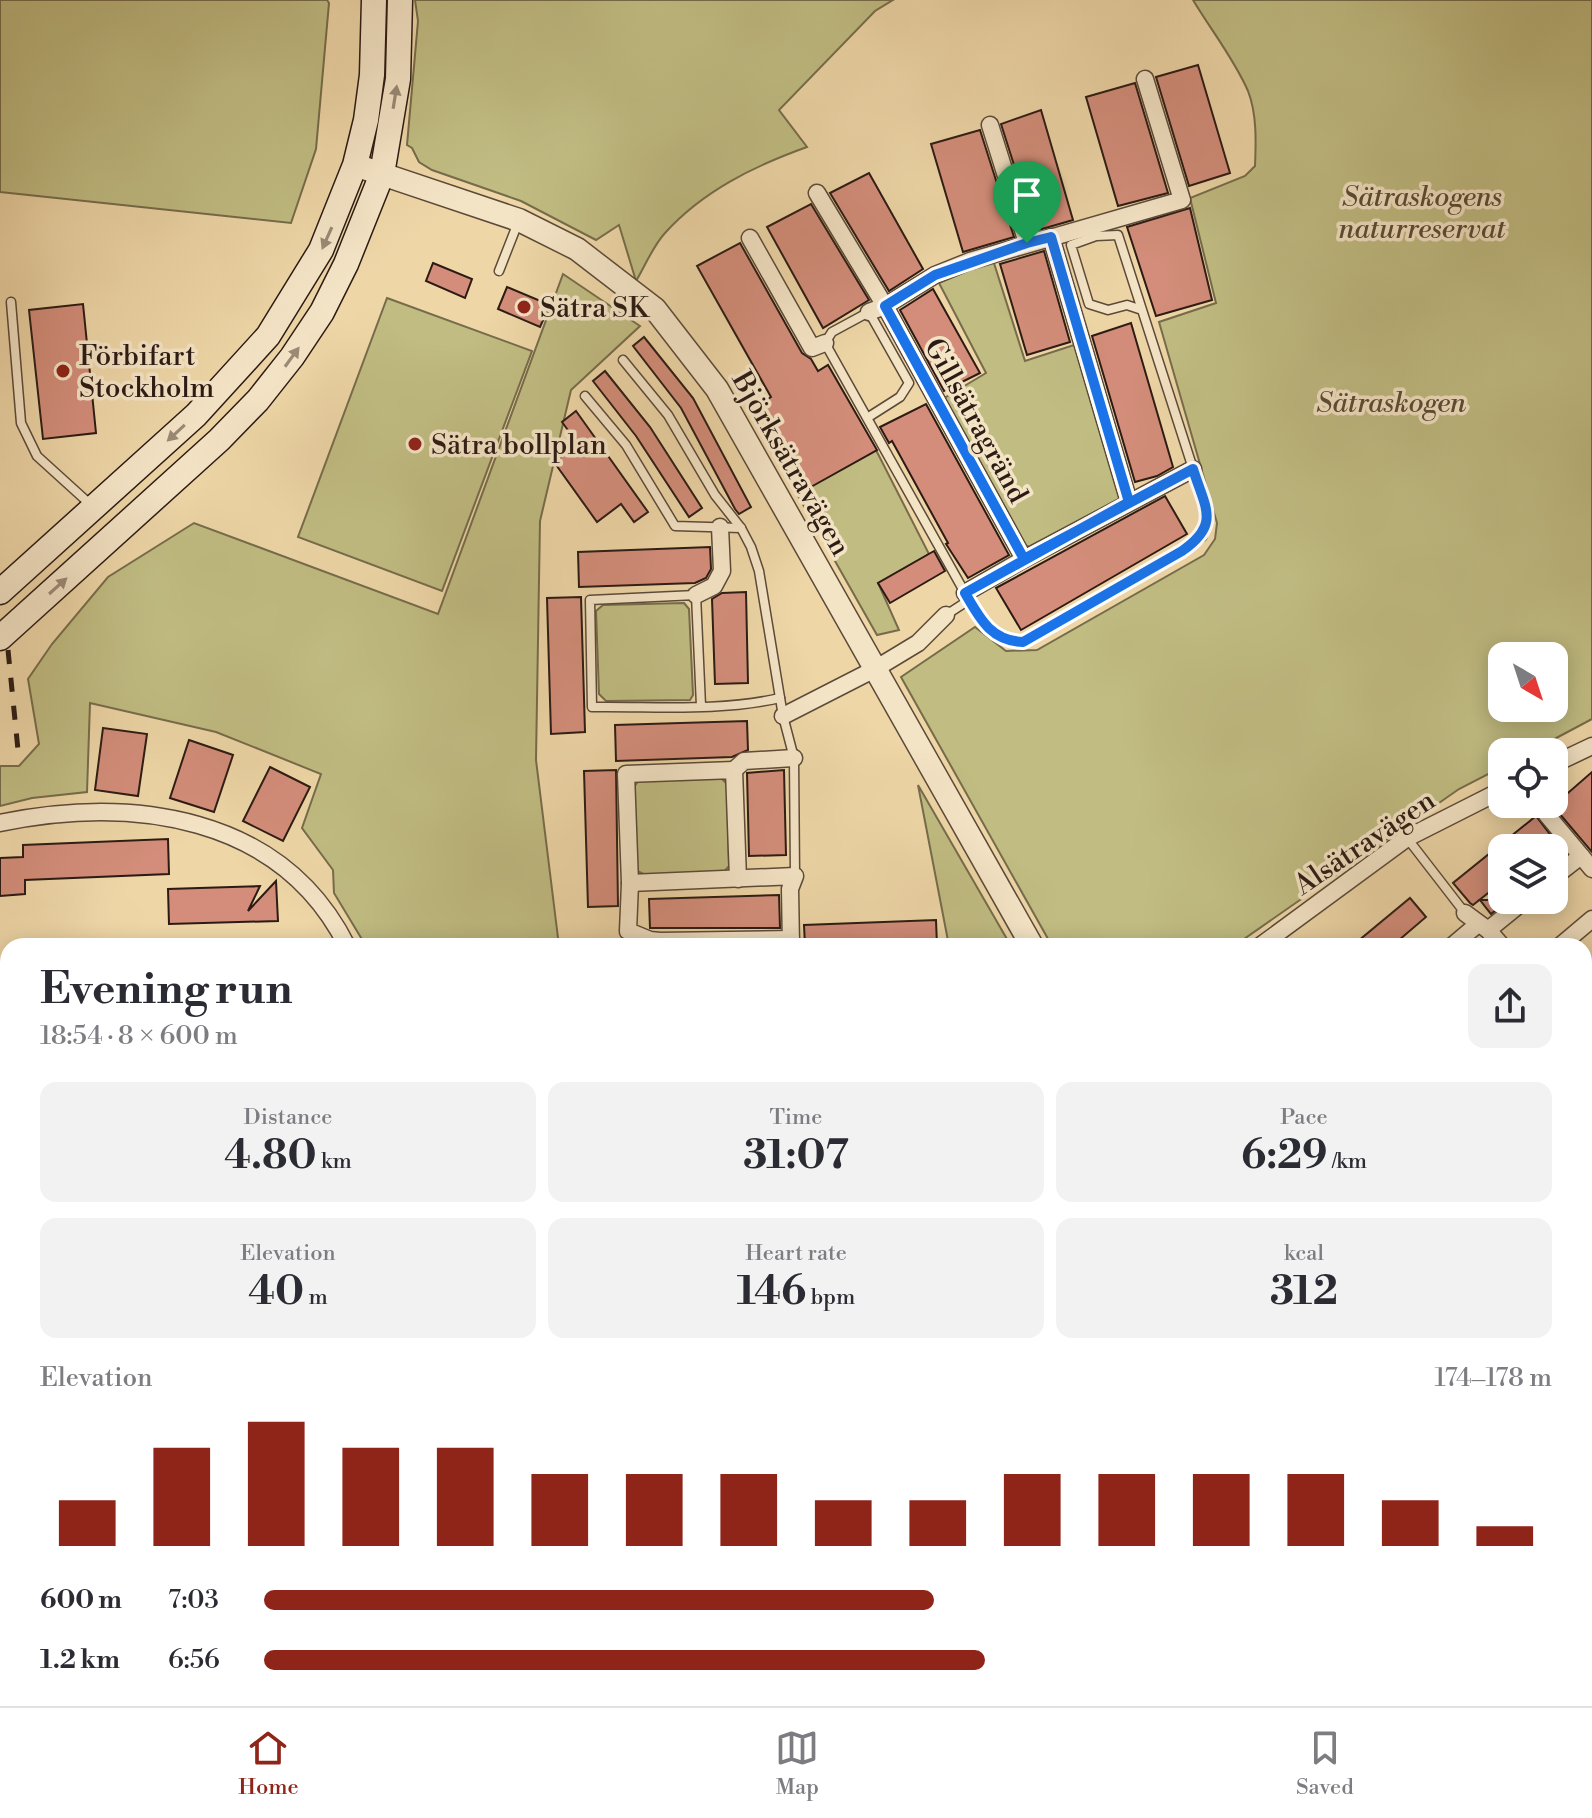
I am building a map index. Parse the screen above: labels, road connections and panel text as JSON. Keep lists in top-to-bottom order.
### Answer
{
  "streets": {
    "street": ["Gillsätragränd", "Björksätravägen", "Alsätravägen"]
  },
  "parks": ["Sätraskogens naturreservat", "Sätraskogen"],
  "places": ["Sätra SK", "Förbifart Stockholm", "Sätra bollplan"],
  "north": "bottom right",
  "page": {
    "heading": ["Evening run", "18:54 · 8 × 600 m"],
    "stats": [
      ["Distance", "4.80 km"],
      ["Time", "31:07"],
      ["Pace", "6:29 /km"],
      ["Elevation", "40 m"],
      ["Heart rate", "146 bpm"],
      ["kcal", "312"]
    ],
    "chart": ["Elevation", "174–178 m"],
    "list": [
      {
        "name": "600 m",
        "note": "7:03"
      },
      {
        "name": "1.2 km",
        "note": "6:56"
      }
    ],
    "tabs": ["Home", "Map", "Saved"]
  }
}
